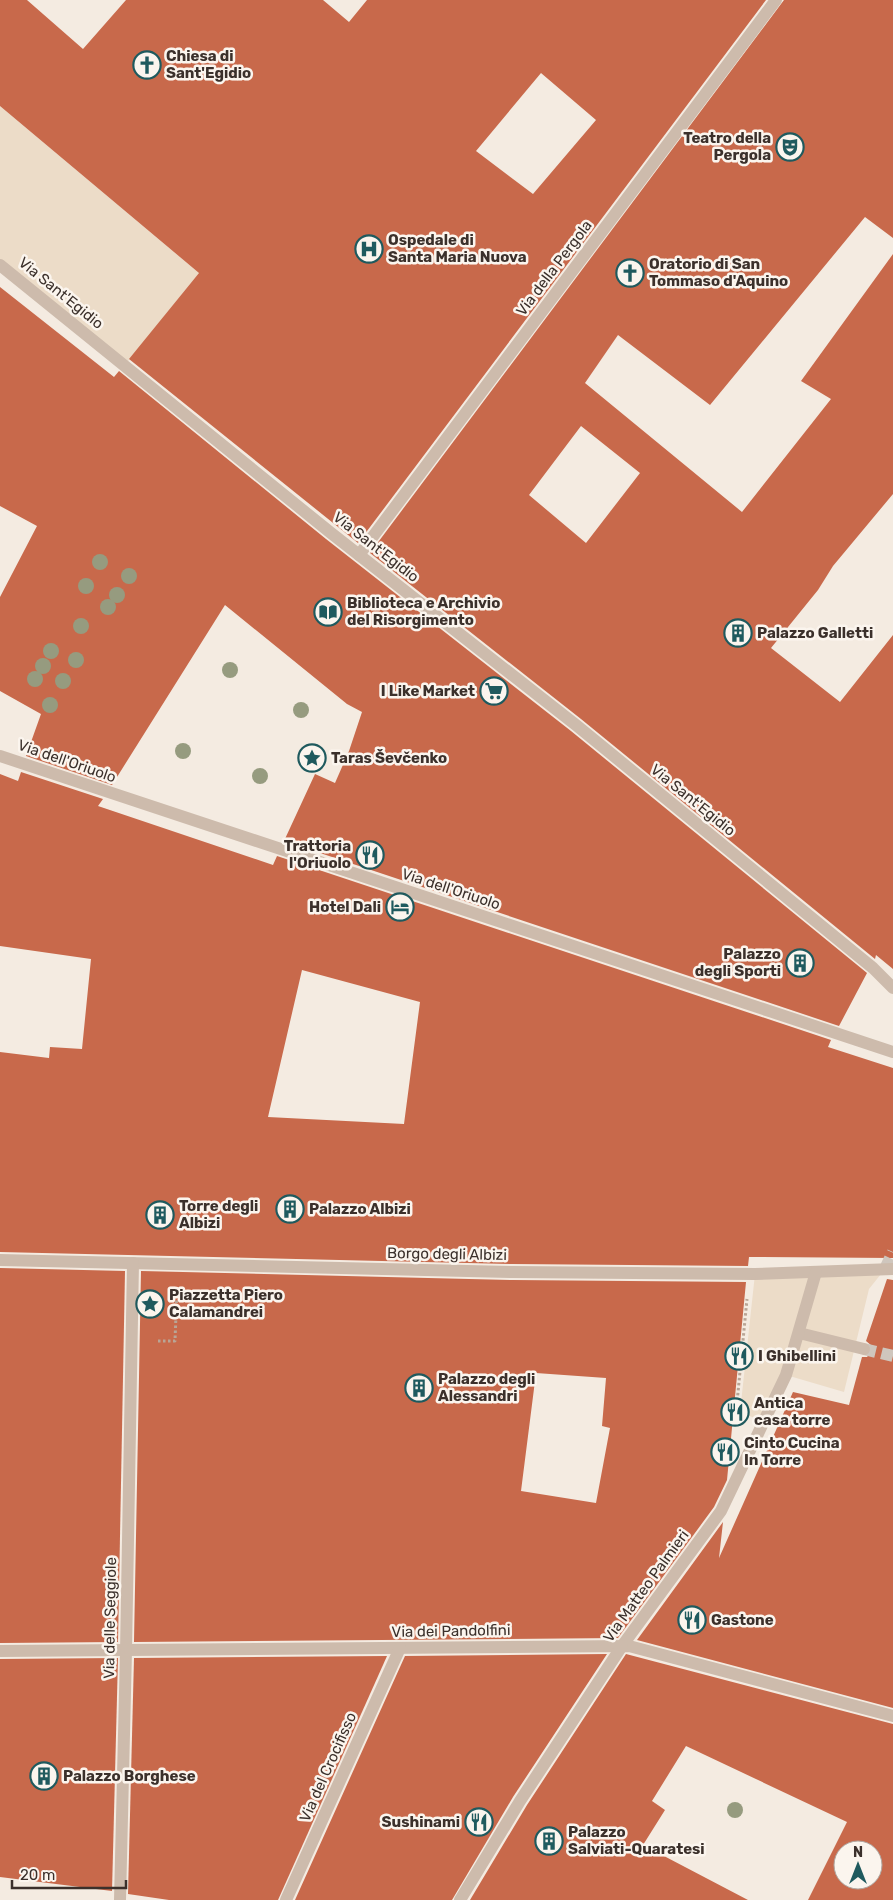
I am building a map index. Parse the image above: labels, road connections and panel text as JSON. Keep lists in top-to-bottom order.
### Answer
{
  "streets": {
    "street": [
      "Via della Pergola",
      "Via Sant'Egidio",
      "Via dell'Oriuolo",
      "Borgo degli Albizi",
      "Via Matteo Palmieri",
      "Via delle Seggiole",
      "Via dei Pandolfini",
      "Via del Crocifisso"
    ]
  },
  "crossings": [
    ["Via della Pergola", "Via Sant'Egidio"],
    ["Borgo degli Albizi", "Via Matteo Palmieri"],
    ["Borgo degli Albizi", "Via delle Seggiole"],
    ["Via Matteo Palmieri", "Via dei Pandolfini"],
    ["Via delle Seggiole", "Via dei Pandolfini"],
    ["Via dei Pandolfini", "Via del Crocifisso"]
  ],
  "places": {
    "church": ["Chiesa di Sant'Egidio", "Oratorio di San Tommaso d'Aquino"],
    "theatre": ["Teatro della Pergola"],
    "hospital": ["Ospedale di Santa Maria Nuova"],
    "library": ["Biblioteca e Archivio del Risorgimento"],
    "building": [
      "Palazzo Galletti",
      "Palazzo degli Sporti",
      "Palazzo Albizi",
      "Torre degli Albizi",
      "Palazzo degli Alessandri",
      "Palazzo Borghese",
      "Palazzo Salviati-Quaratesi"
    ],
    "supermarket": ["I Like Market"],
    "place": ["Taras Ševčenko", "Piazzetta Piero Calamandrei"],
    "restaurant": [
      "Trattoria l'Oriuolo",
      "I Ghibellini",
      "Antica casa torre",
      "Cinto Cucina In Torre",
      "Gastone",
      "Sushinami"
    ],
    "hotel": ["Hotel Dali"]
  },
  "scale_bar": "20 m",
  "north": "top"
}
